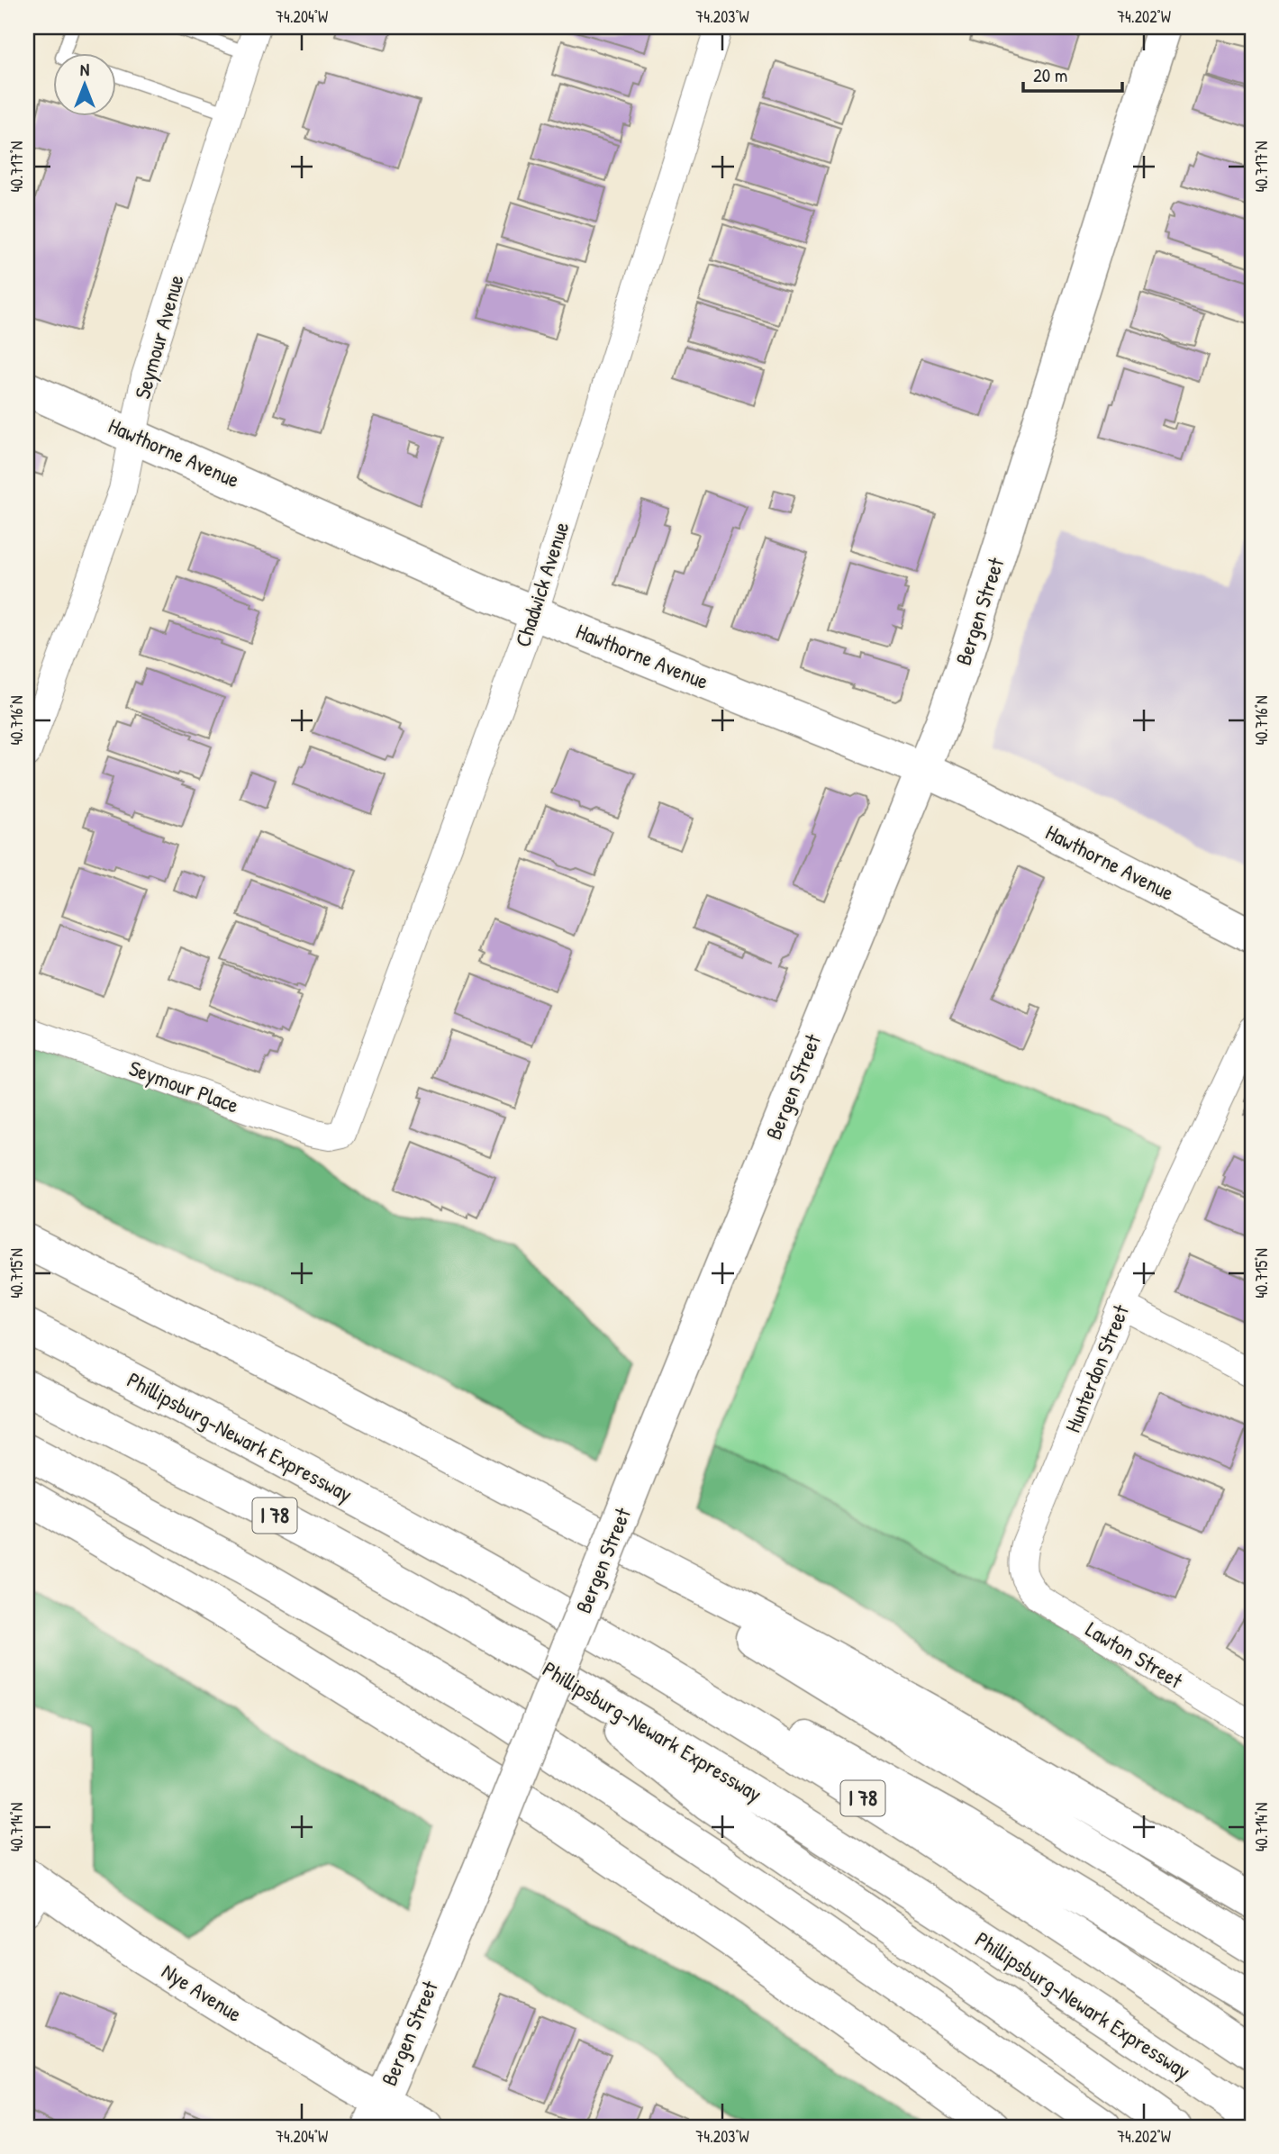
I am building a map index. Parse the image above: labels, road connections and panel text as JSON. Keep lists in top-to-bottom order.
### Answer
{
  "streets": {
    "main road": [
      "Hawthorne Avenue",
      "Bergen Street",
      "Phillipsburg-Newark Expressway",
      "I 78",
      "Nye Avenue"
    ],
    "street": [
      "Seymour Avenue",
      "Chadwick Avenue",
      "Seymour Place",
      "Hunterdon Street",
      "Lawton Street"
    ]
  },
  "crossings": [
    ["Seymour Avenue", "Hawthorne Avenue"],
    ["Hawthorne Avenue", "Chadwick Avenue"],
    ["Hawthorne Avenue", "Bergen Street"],
    ["Chadwick Avenue", "Seymour Place"],
    ["Bergen Street", "Nye Avenue"],
    ["Hunterdon Street", "Lawton Street"]
  ],
  "scale_bar": "20 m",
  "north": "top",
  "coordinates": [
    "74.204°W",
    "74.203°W",
    "74.202°W",
    "40.717°N",
    "40.716°N",
    "40.715°N",
    "40.714°N"
  ]
}
